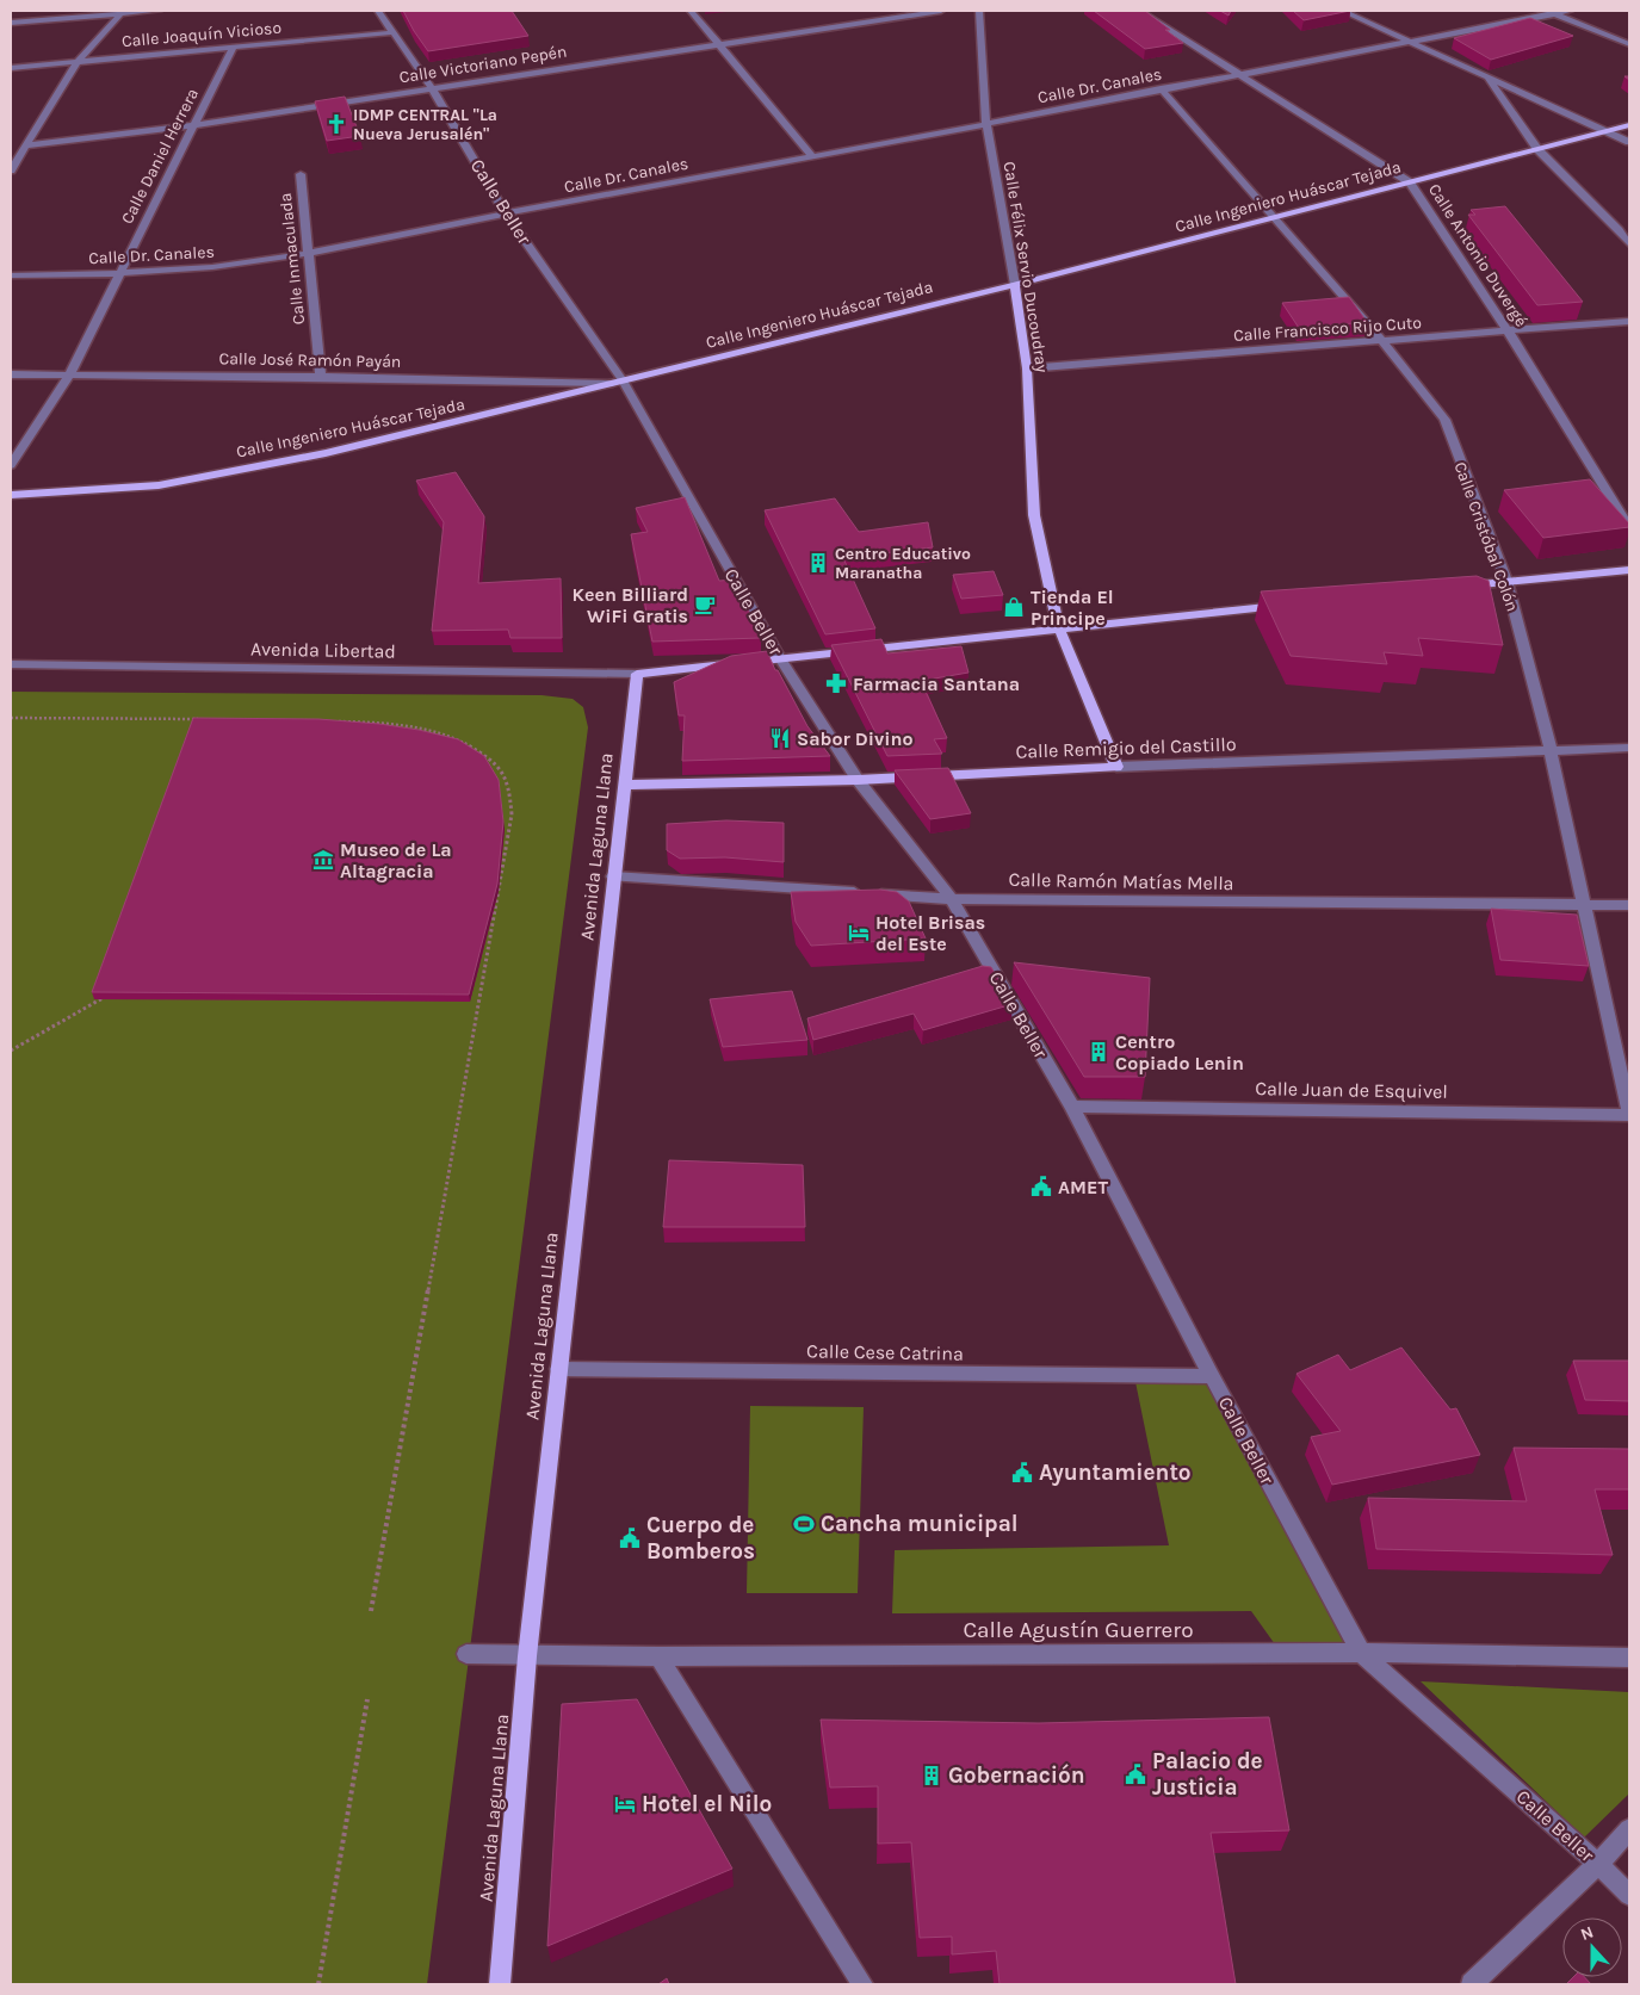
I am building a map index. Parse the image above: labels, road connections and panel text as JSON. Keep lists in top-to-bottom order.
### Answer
{
  "streets": {
    "main road": [
      "Calle Ingeniero Huáscar Tejada",
      "Calle Félix Servio Ducoudray",
      "Calle Remigio del Castillo",
      "Avenida Laguna Llana"
    ],
    "street": [
      "Calle Joaquín Vicioso",
      "Calle Victoriano Pepén",
      "Calle Dr. Canales",
      "Calle Daniel Herrera",
      "Calle Beller",
      "Calle Antonio Duvergé",
      "Calle Inmaculada",
      "Calle Francisco Rijo Cuto",
      "Calle José Ramón Payán",
      "Calle Cristóbal Colón",
      "Avenida Libertad",
      "Calle Ramón Matías Mella",
      "Calle Juan de Esquivel",
      "Calle Cese Catrina",
      "Calle Agustín Guerrero"
    ]
  },
  "crossings": [
    ["Calle Joaquín Vicioso", "Calle Daniel Herrera"],
    ["Calle Joaquín Vicioso", "Calle Beller"],
    ["Calle Victoriano Pepén", "Calle Daniel Herrera"],
    ["Calle Victoriano Pepén", "Calle Beller"],
    ["Calle Dr. Canales", "Calle Daniel Herrera"],
    ["Calle Dr. Canales", "Calle Beller"],
    ["Calle Dr. Canales", "Calle Antonio Duvergé"],
    ["Calle Dr. Canales", "Calle Inmaculada"],
    ["Calle Dr. Canales", "Calle Félix Servio Ducoudray"],
    ["Calle Dr. Canales", "Calle Cristóbal Colón"],
    ["Calle Daniel Herrera", "Calle José Ramón Payán"],
    ["Calle Ingeniero Huáscar Tejada", "Calle Beller"],
    ["Calle Ingeniero Huáscar Tejada", "Calle Antonio Duvergé"],
    ["Calle Ingeniero Huáscar Tejada", "Calle Félix Servio Ducoudray"],
    ["Calle Ingeniero Huáscar Tejada", "Calle José Ramón Payán"],
    ["Calle Ingeniero Huáscar Tejada", "Calle Cristóbal Colón"],
    ["Calle Beller", "Calle Remigio del Castillo"],
    ["Calle Beller", "Calle Ramón Matías Mella"],
    ["Calle Beller", "Calle Juan de Esquivel"],
    ["Calle Beller", "Calle Cese Catrina"],
    ["Calle Beller", "Calle Agustín Guerrero"],
    ["Calle Antonio Duvergé", "Calle Francisco Rijo Cuto"],
    ["Calle Inmaculada", "Calle José Ramón Payán"],
    ["Calle Félix Servio Ducoudray", "Calle Francisco Rijo Cuto"],
    ["Calle Félix Servio Ducoudray", "Calle Remigio del Castillo"],
    ["Calle Francisco Rijo Cuto", "Calle Cristóbal Colón"],
    ["Calle Cristóbal Colón", "Calle Remigio del Castillo"],
    ["Calle Cristóbal Colón", "Calle Ramón Matías Mella"],
    ["Calle Cristóbal Colón", "Calle Juan de Esquivel"],
    ["Avenida Libertad", "Avenida Laguna Llana"],
    ["Calle Remigio del Castillo", "Avenida Laguna Llana"],
    ["Avenida Laguna Llana", "Calle Ramón Matías Mella"],
    ["Avenida Laguna Llana", "Calle Cese Catrina"],
    ["Avenida Laguna Llana", "Calle Agustín Guerrero"]
  ],
  "places": {
    "church": ["IDMP CENTRAL \"La Nueva Jerusalén\""],
    "building": ["Centro Educativo Maranatha", "Centro Copiado Lenin", "Gobernación"],
    "cafe": ["Keen Billiard WiFi Gratis"],
    "shop": ["Tienda El Principe"],
    "pharmacy": ["Farmacia Santana"],
    "restaurant": ["Sabor Divino"],
    "museum": ["Museo de La Altagracia"],
    "hotel": ["Hotel Brisas del Este", "Hotel el Nilo"],
    "public building": [
      "AMET",
      "Ayuntamiento",
      "Cuerpo de Bomberos",
      "Palacio de Justicia"
    ],
    "sports": ["Cancha municipal"]
  },
  "north": "top"
}
